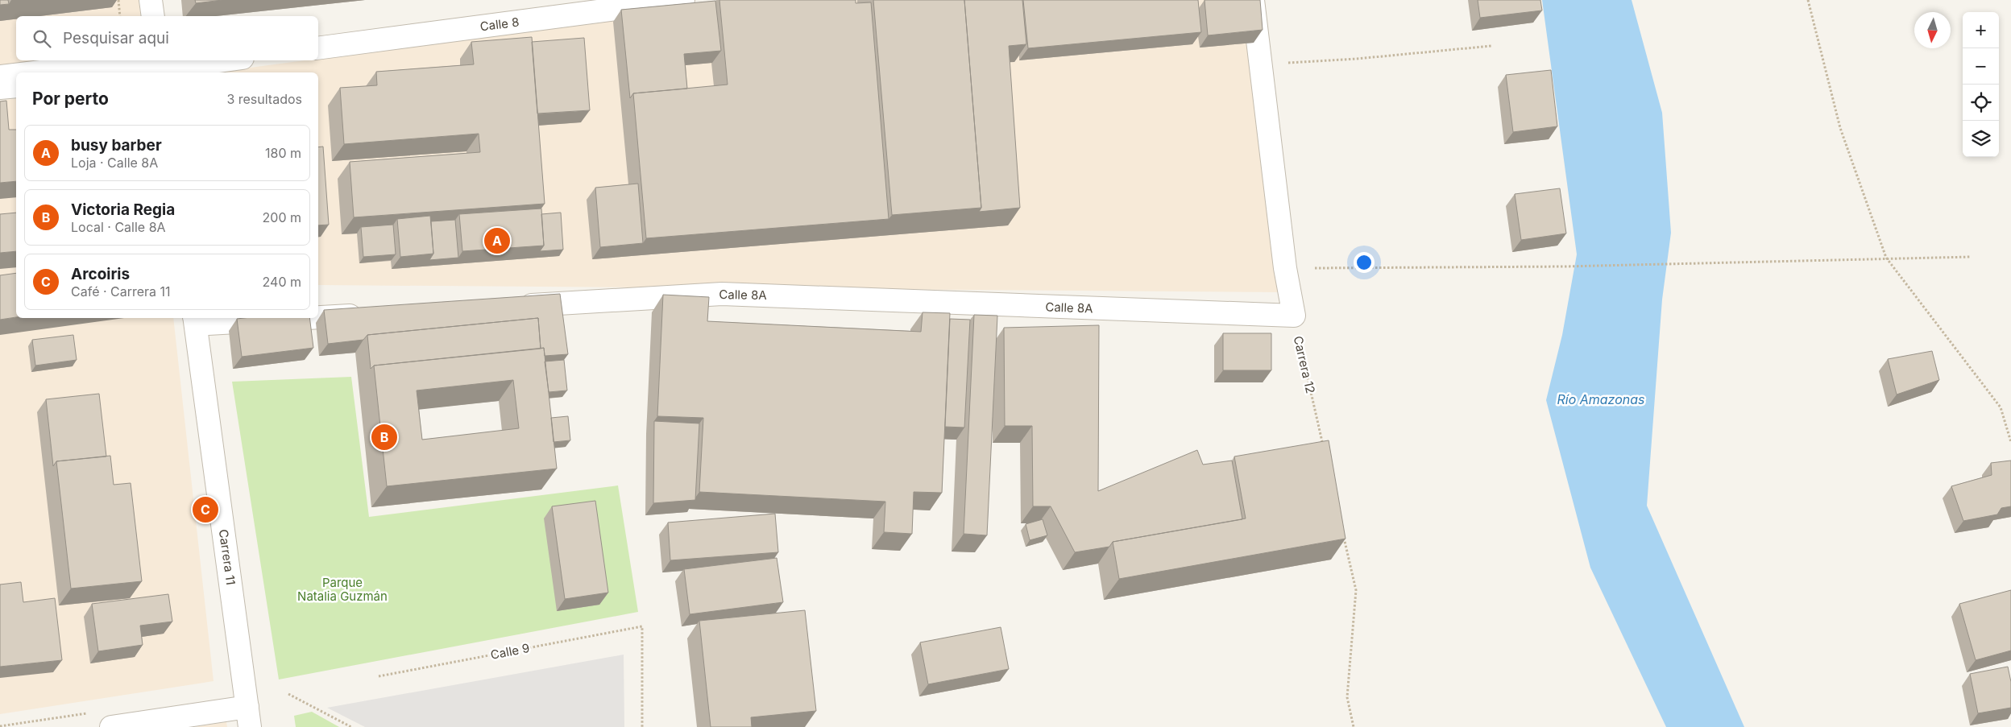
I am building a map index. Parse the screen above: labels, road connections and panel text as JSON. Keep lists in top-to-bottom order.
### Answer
{
  "streets": {
    "street": ["Calle 8", "Calle 8A", "Carrera 11"],
    "path": ["Carrera 12", "Calle 9"]
  },
  "crossings": [
    ["Calle 8A", "Carrera 12"]
  ],
  "water": ["Río Amazonas"],
  "parks": ["Parque Natalia Guzmán"],
  "north": "bottom",
  "page": {
    "map_buttons": ["+", "−"],
    "search": "Pesquisar aqui",
    "heading": ["Por perto", "3 resultados"],
    "list": [
      {
        "mark": "A",
        "name": "busy barber",
        "note": "Loja · Calle 8A",
        "value": "180 m"
      },
      {
        "mark": "B",
        "name": "Victoria Regia",
        "note": "Local · Calle 8A",
        "value": "200 m"
      },
      {
        "mark": "C",
        "name": "Arcoiris",
        "note": "Café · Carrera 11",
        "value": "240 m"
      }
    ],
    "pins": ["A", "B", "C"]
  }
}
